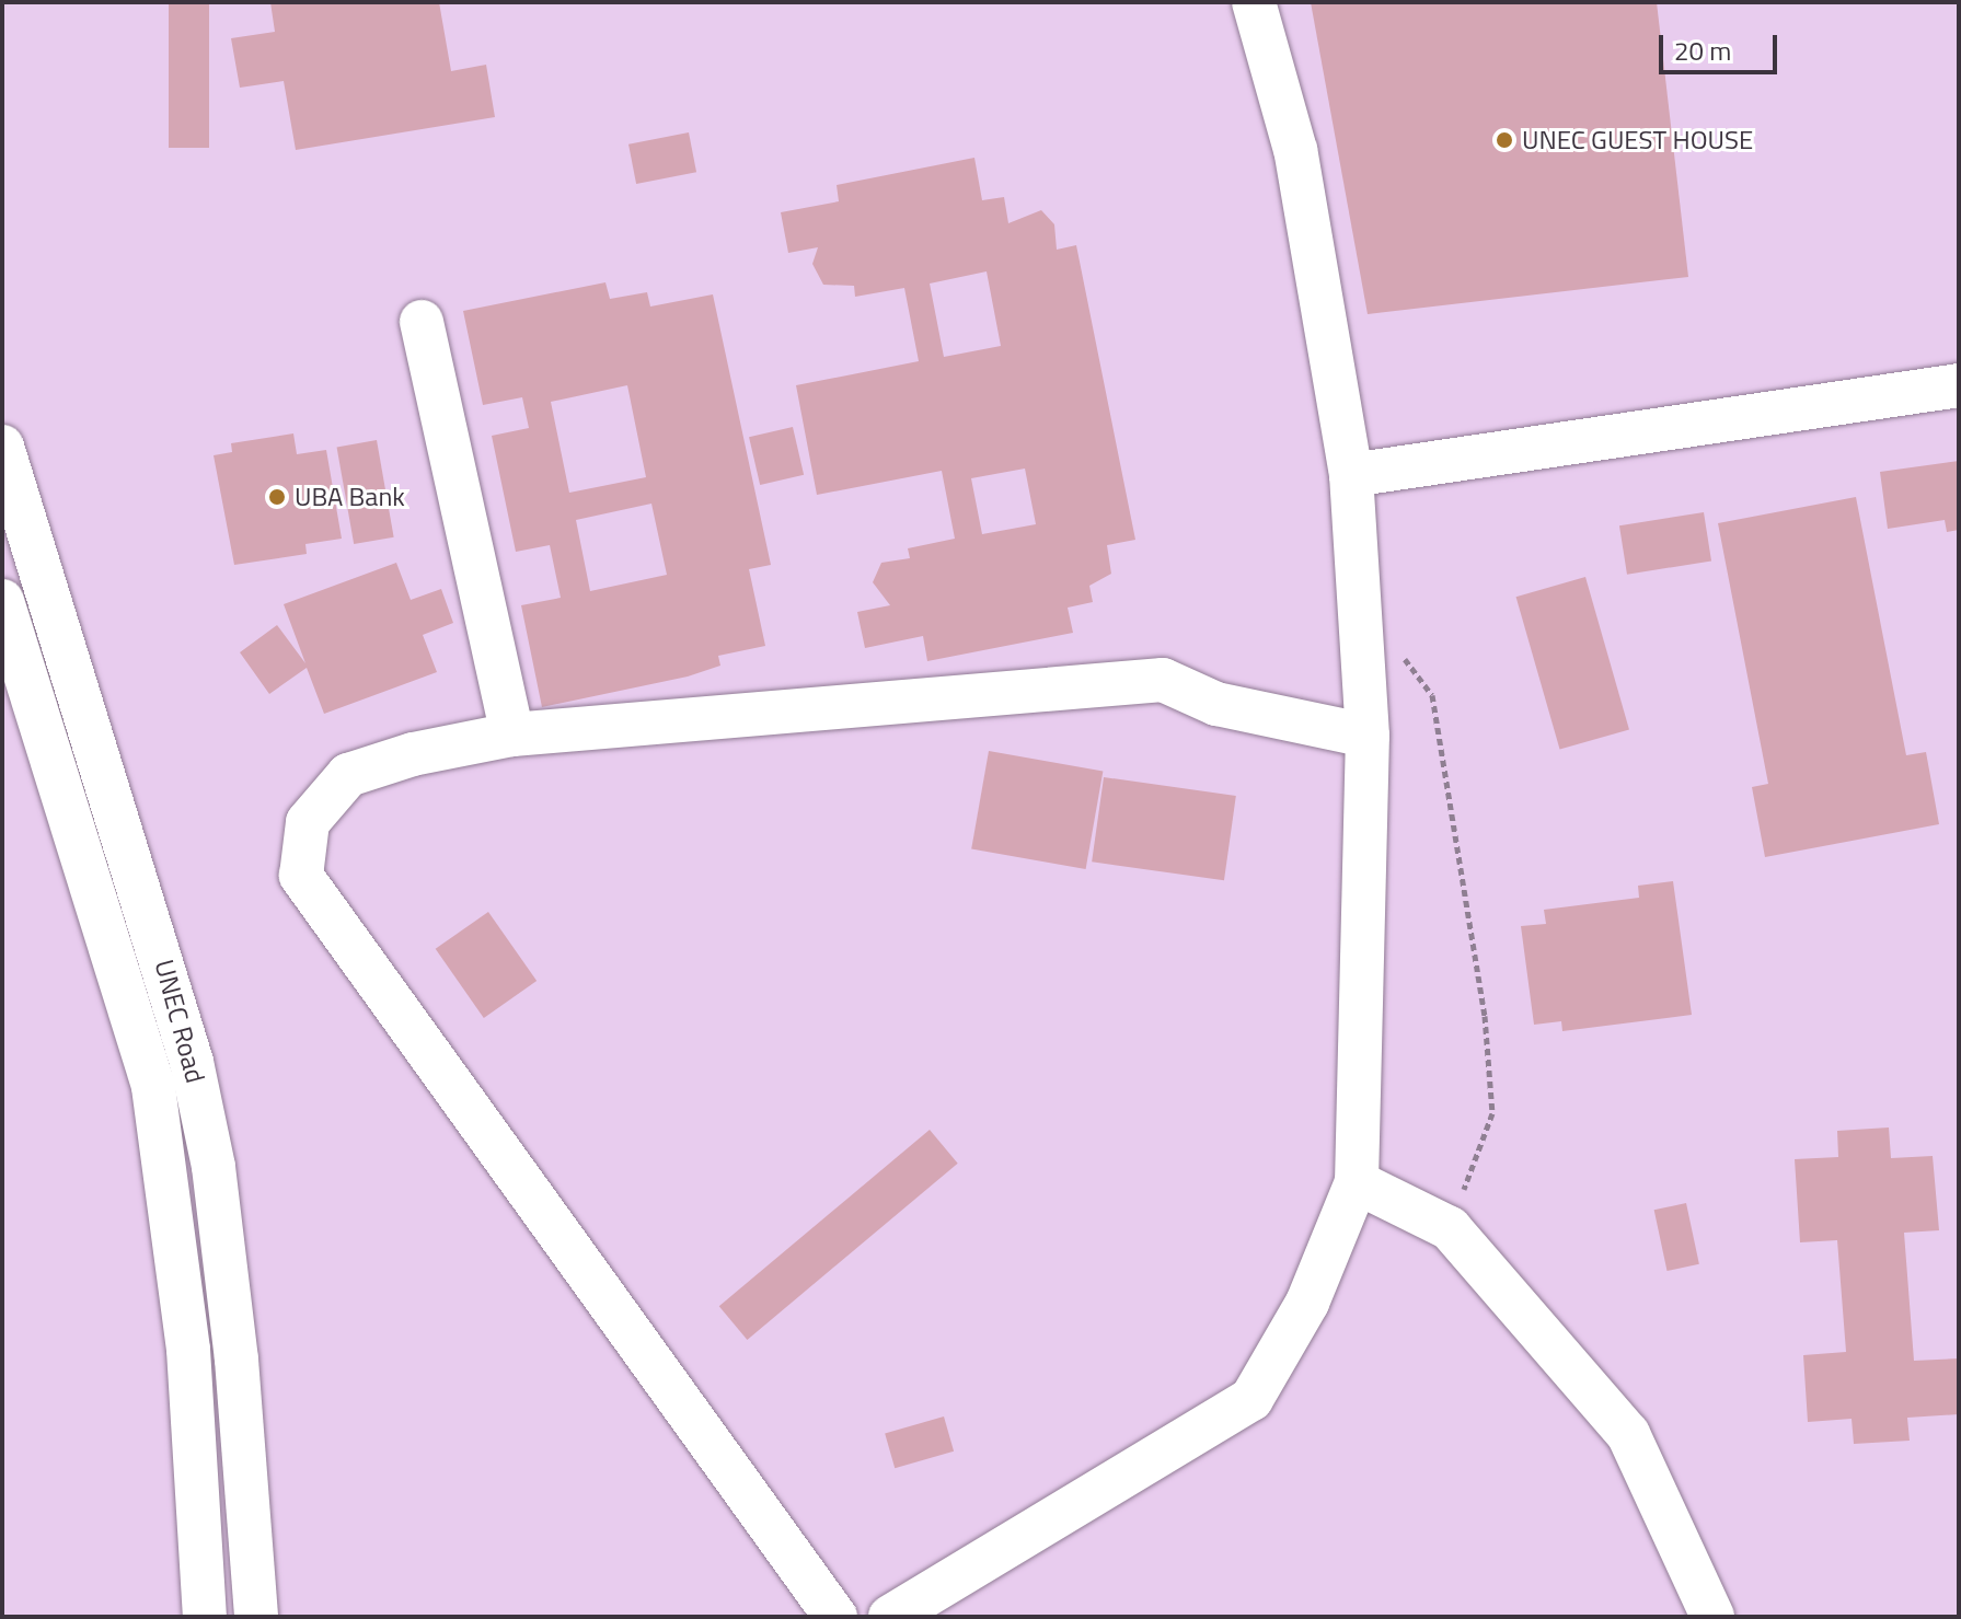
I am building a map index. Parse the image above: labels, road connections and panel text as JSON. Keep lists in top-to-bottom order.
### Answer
{
  "streets": {
    "street": ["UNEC Road"]
  },
  "places": ["UNEC GUEST HOUSE", "UBA Bank"],
  "scale_bar": "20 m"
}
